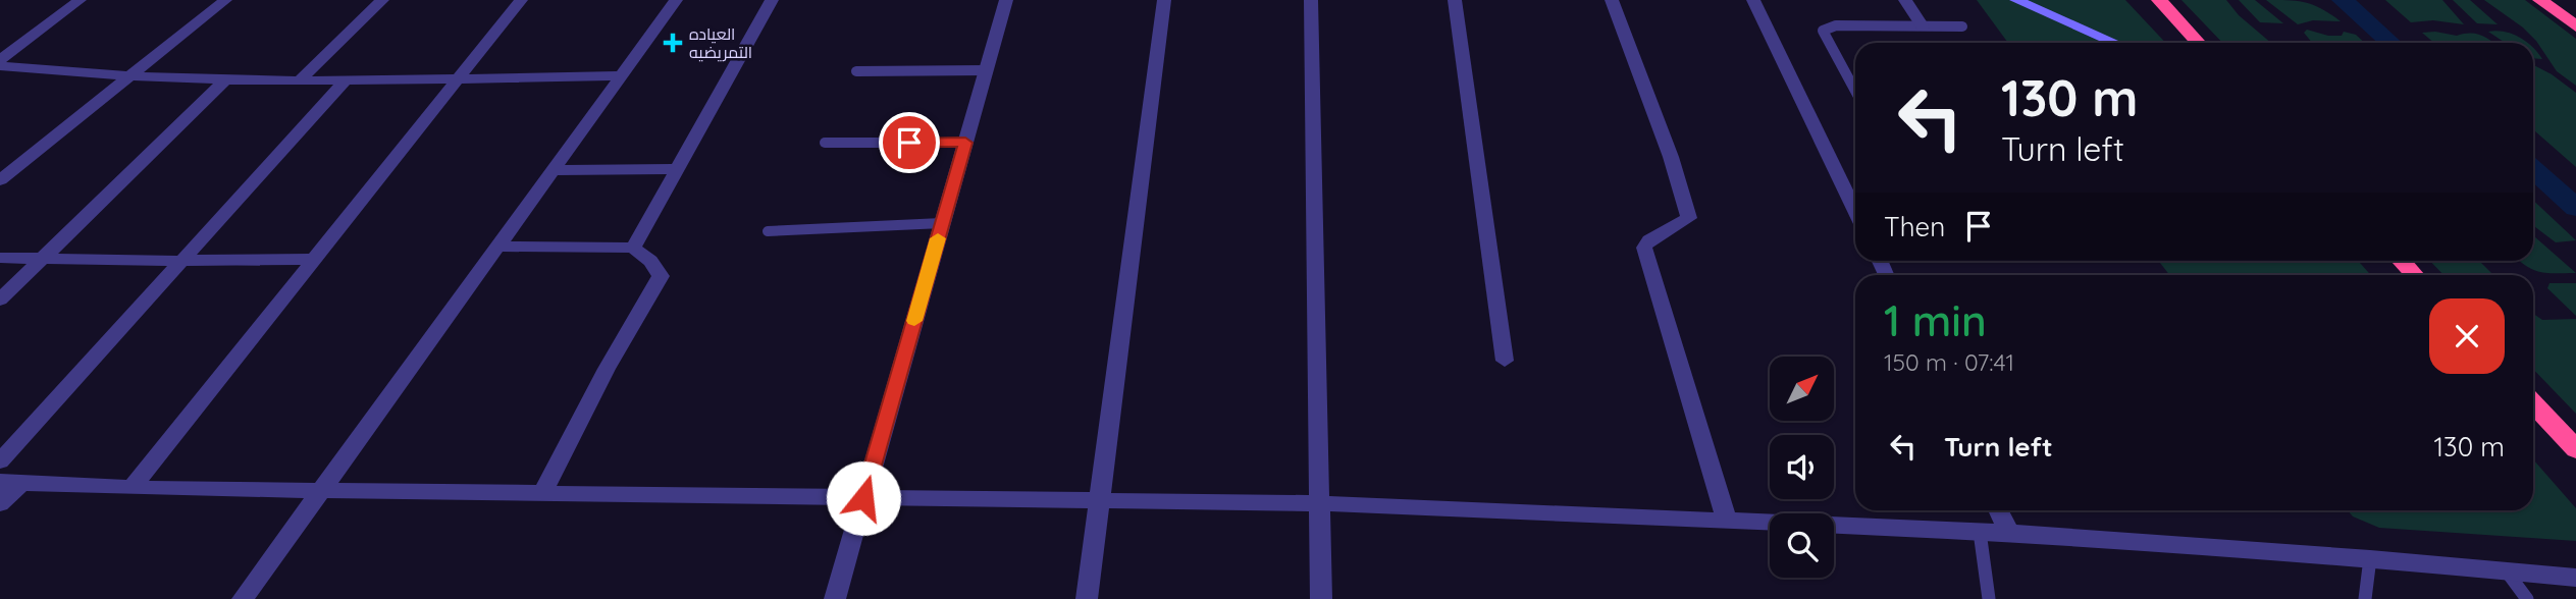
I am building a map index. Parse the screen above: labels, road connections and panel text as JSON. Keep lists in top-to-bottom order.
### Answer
{
  "places": {
    "health": ["العياده التمريضيه"]
  },
  "north": "top right",
  "page": {
    "turn": ["130 m", "Turn left"],
    "then": "Then",
    "heading": ["1 min", "150 m · 07:41"],
    "list": [
      {
        "name": "Turn left",
        "value": "130 m"
      }
    ]
  }
}
